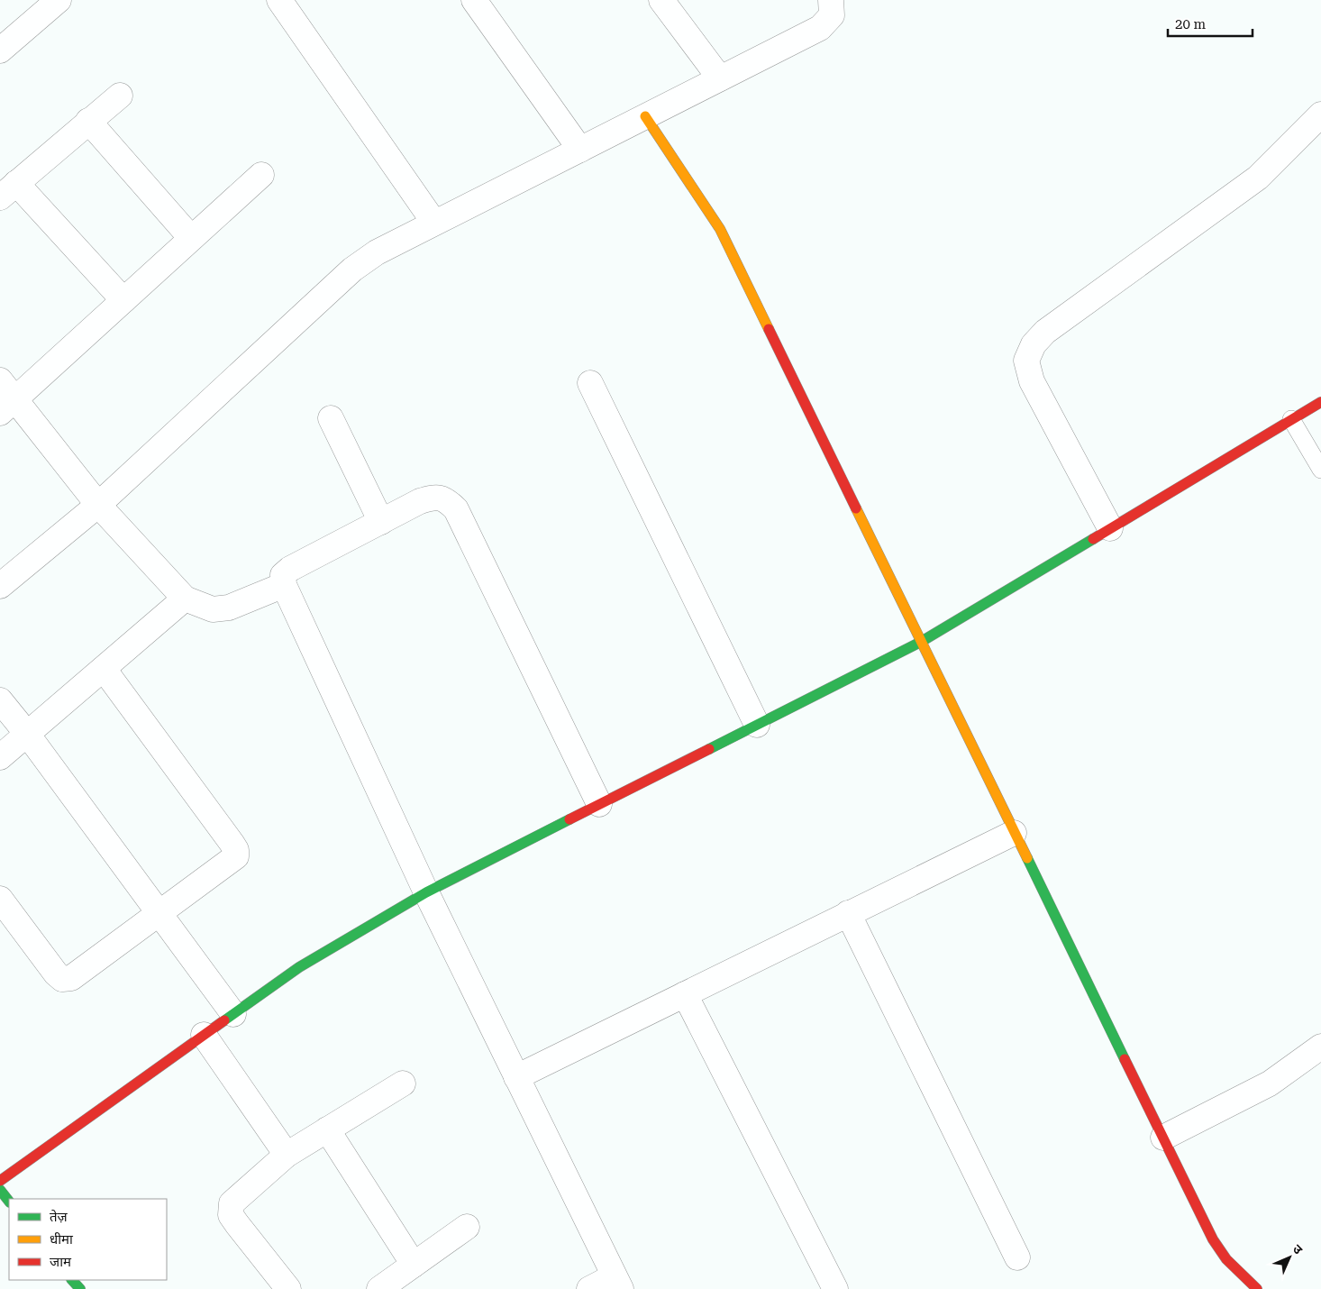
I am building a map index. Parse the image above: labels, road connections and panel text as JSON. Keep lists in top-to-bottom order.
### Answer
{
  "legend": ["तेज़", "धीमा", "जाम"],
  "scale_bar": "20 m",
  "north": "top right"
}
